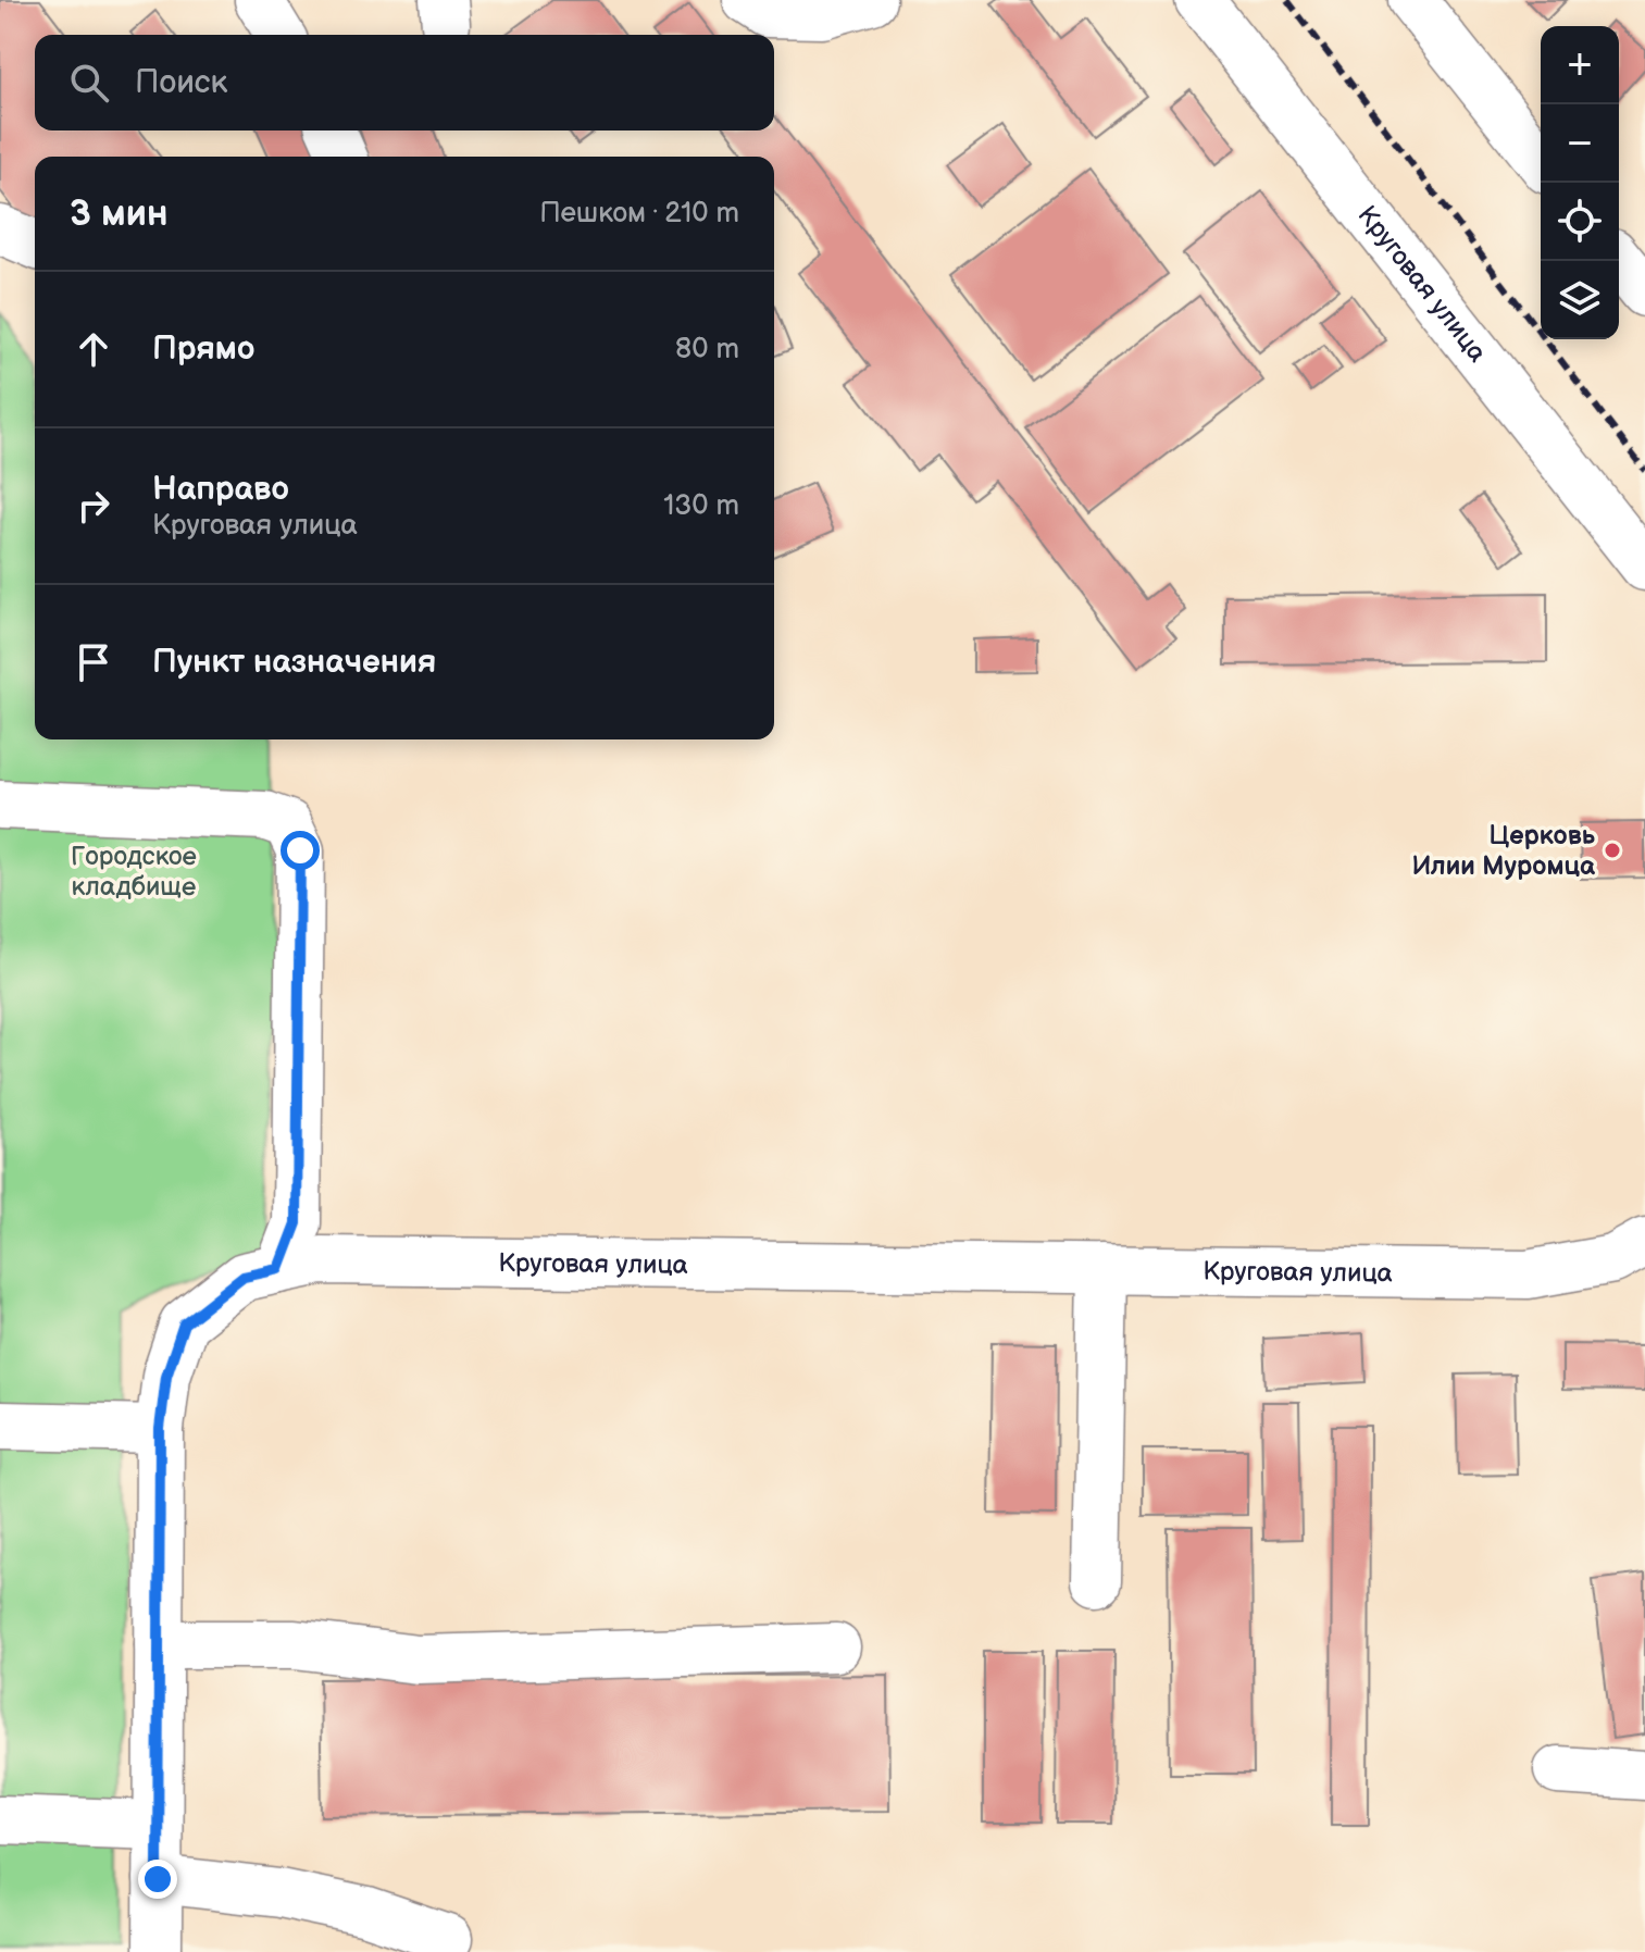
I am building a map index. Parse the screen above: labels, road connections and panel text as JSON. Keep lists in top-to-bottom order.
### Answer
{
  "streets": {
    "street": ["Круговая улица"]
  },
  "parks": ["Городское кладбище"],
  "places": ["Церковь Илии Муромца"],
  "page": {
    "map_buttons": ["+", "−"],
    "search": "Поиск",
    "heading": ["3 мин", "Пешком · 210 m"],
    "list": [
      ["Прямо", "80 m"],
      ["Направо", "Круговая улица", "130 m"],
      "Пункт назначения"
    ]
  }
}
